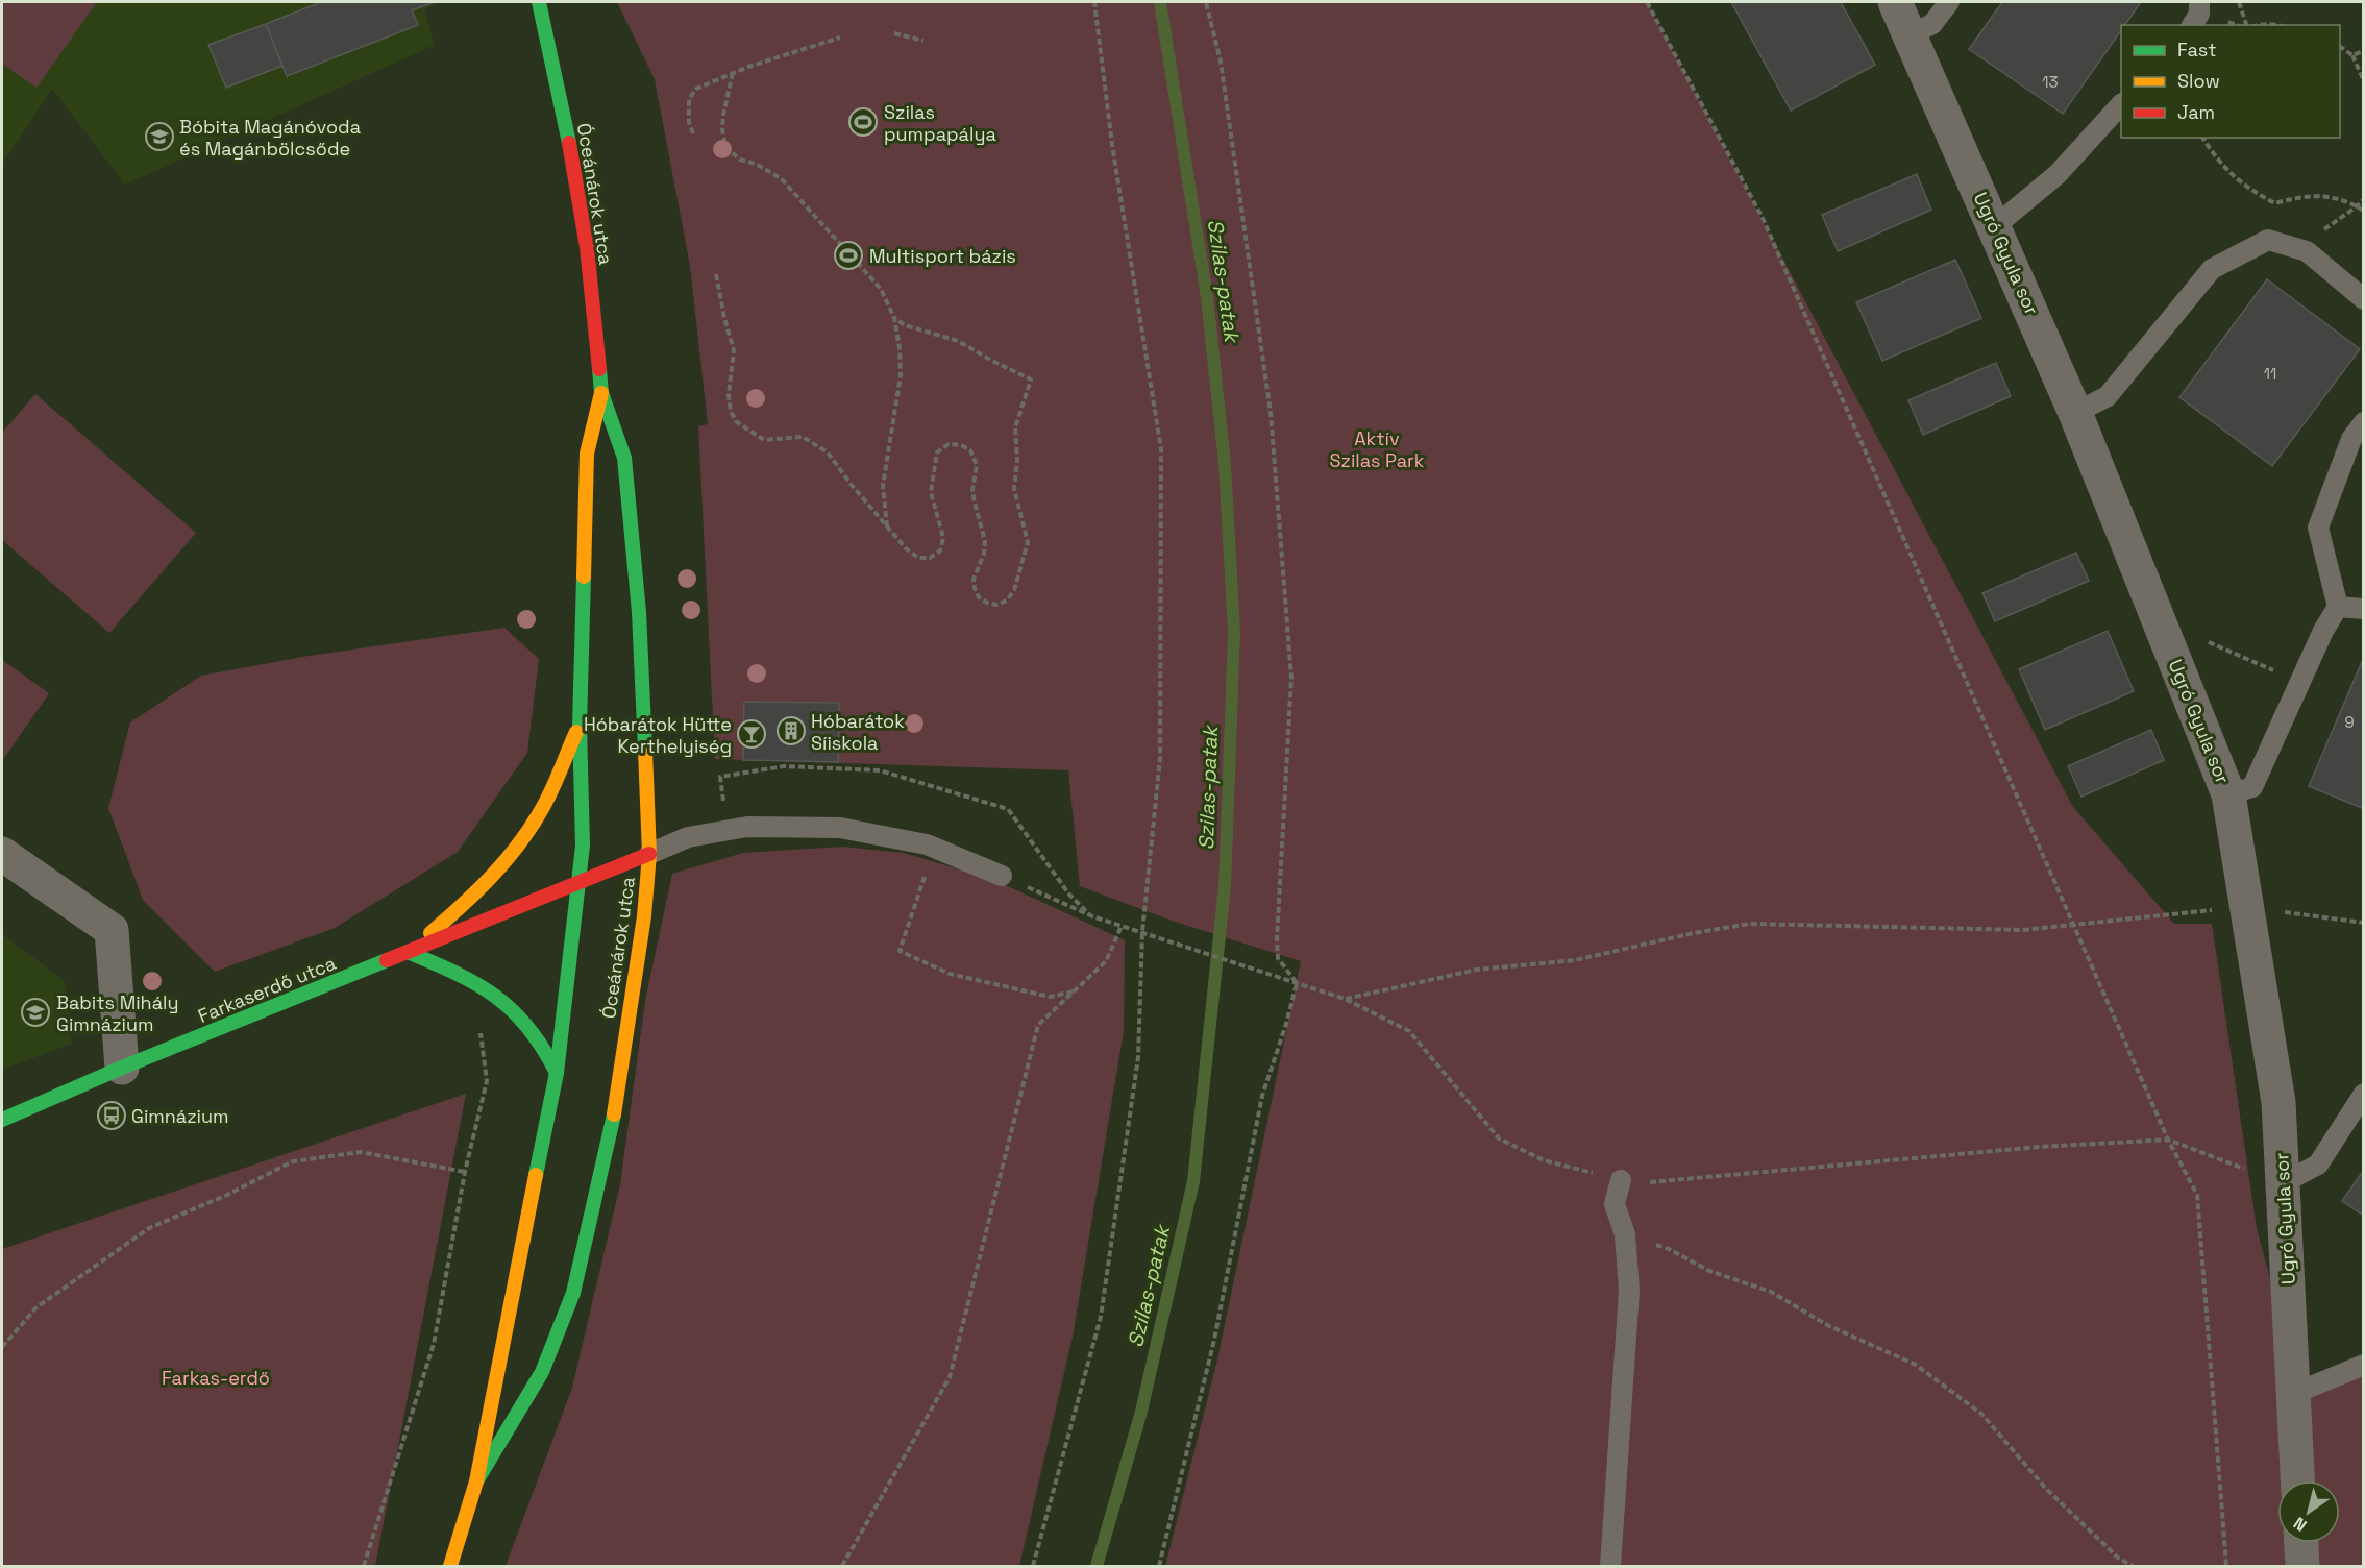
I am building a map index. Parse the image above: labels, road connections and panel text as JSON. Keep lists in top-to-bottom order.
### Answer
{
  "streets": {
    "street": ["Óceánárok utca", "Ugró Gyula sor", "Farkaserdő utca"]
  },
  "crossings": [
    ["Óceánárok utca", "Farkaserdő utca"]
  ],
  "water": ["Szilas-patak"],
  "parks": ["Aktív Szilas Park", "Farkas-erdő"],
  "places": {
    "sports": ["Szilas pumpapálya", "Multisport bázis"],
    "school or university": ["Bóbita Magánóvoda és Magánbölcsőde", "Babits Mihály Gimnázium"],
    "building": ["Hóbarátok Síiskola"],
    "bar": ["Hóbarátok Hütte Kerthelyiség"],
    "bus stop": ["Gimnázium"]
  },
  "house_numbers": ["13", "11", "9"],
  "legend": ["Fast", "Slow", "Jam"],
  "north": "bottom left"
}
